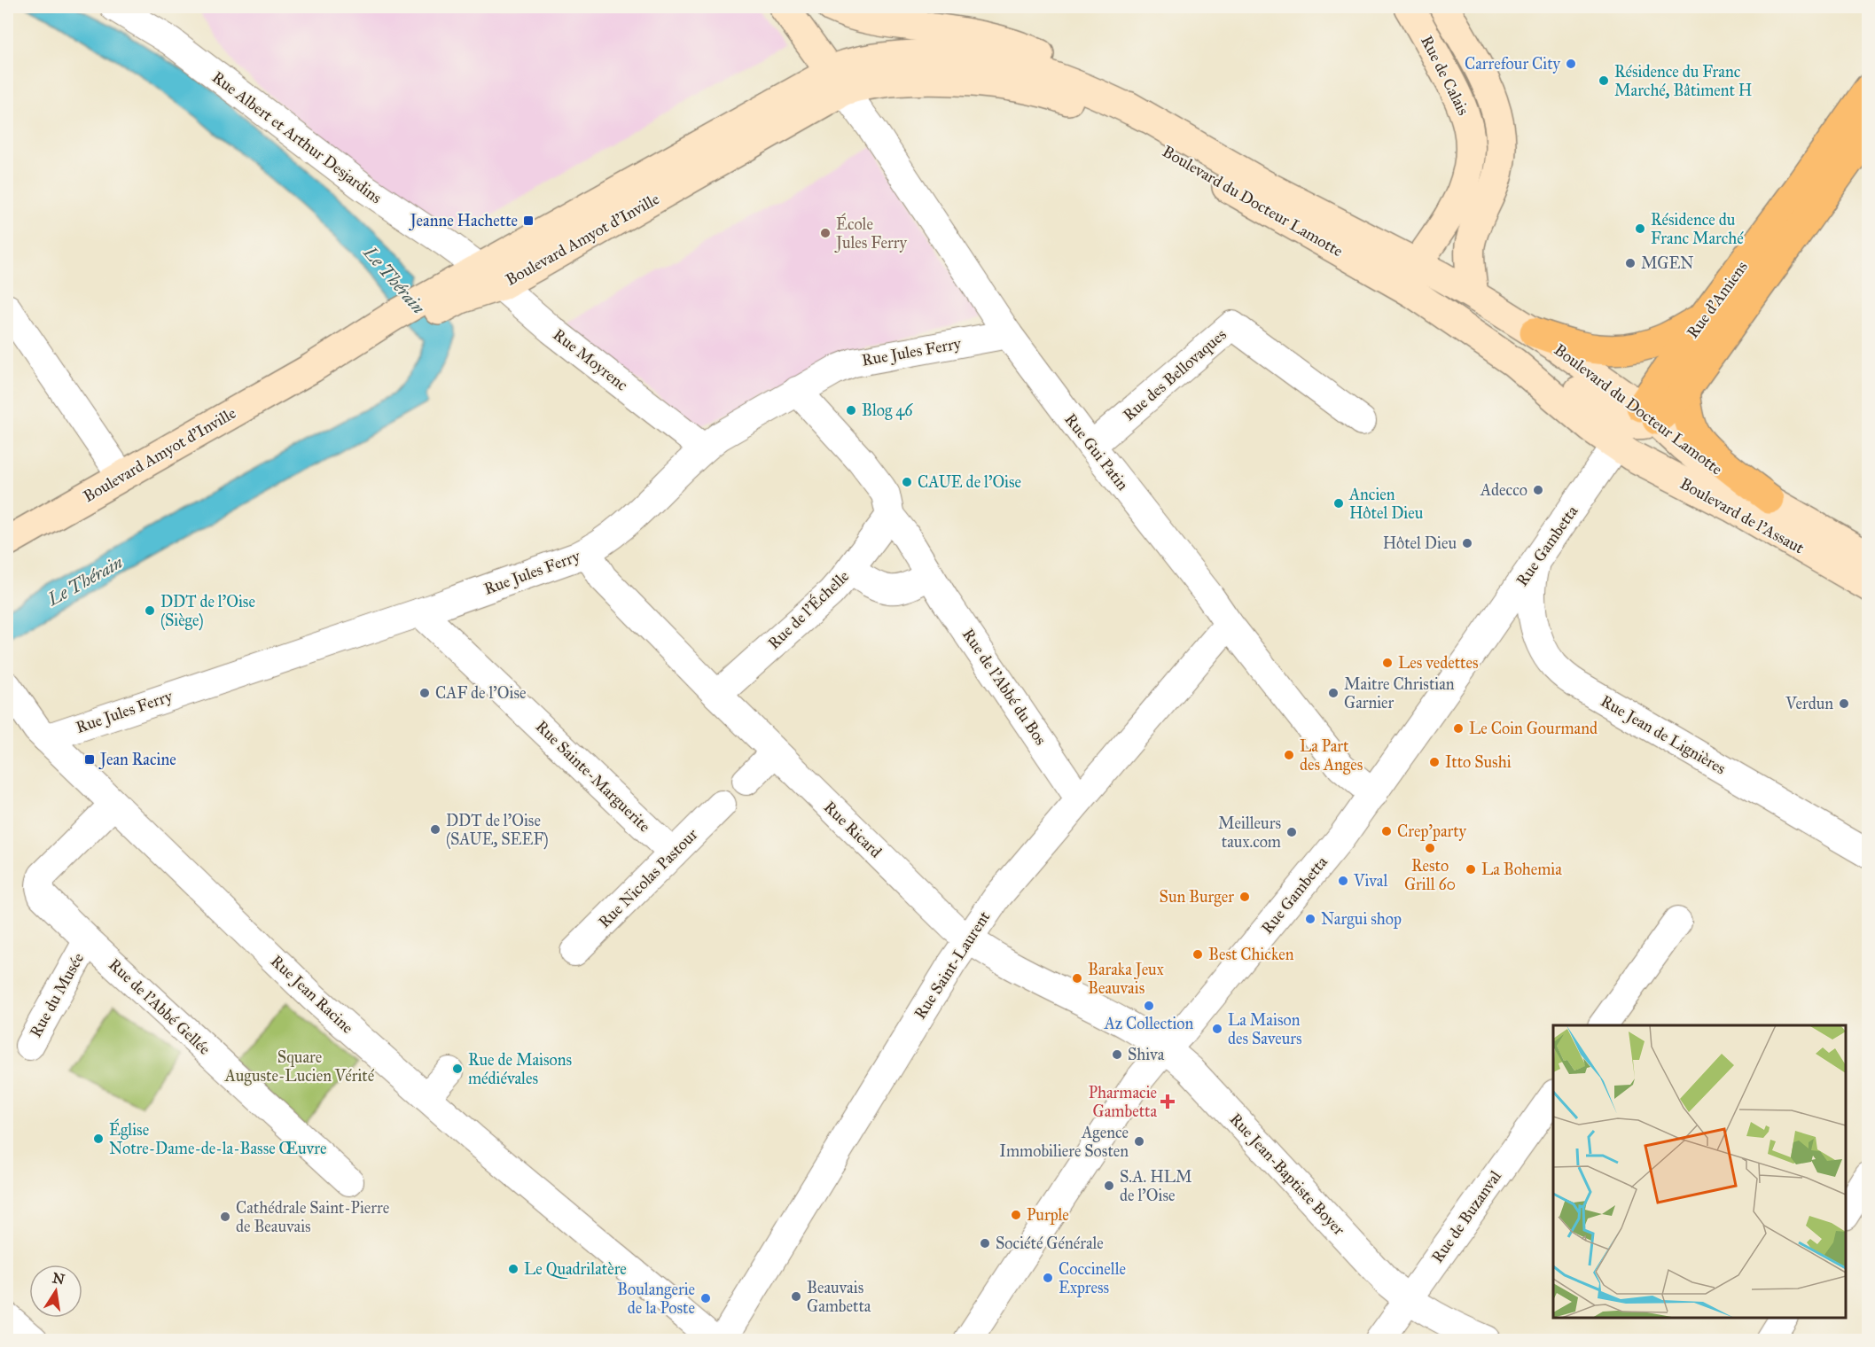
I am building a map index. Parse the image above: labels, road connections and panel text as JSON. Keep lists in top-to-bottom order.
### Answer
{
  "streets": {
    "main road": [
      "Rue de Calais",
      "Boulevard du Docteur Lamotte",
      "Boulevard Amyot d'Inville",
      "Rue d'Amiens",
      "Boulevard de l'Assaut"
    ],
    "street": [
      "Rue Albert et Arthur Desjardins",
      "Rue Jules Ferry",
      "Rue Moyrenc",
      "Rue des Bellovaques",
      "Rue Gui Patin",
      "Rue Gambetta",
      "Rue de l'Échelle",
      "Rue de l'Abbé du Bos",
      "Rue Jean de Lignières",
      "Rue Sainte-Marguerite",
      "Rue Ricard",
      "Rue Nicolas Pastour",
      "Rue Saint-Laurent",
      "Rue Jean Racine",
      "Rue du Musée",
      "Rue de l'Abbé Gellée",
      "Rue Jean-Baptiste Boyer",
      "Rue de Buzanval"
    ]
  },
  "crossings": [
    ["Rue de Calais", "Boulevard du Docteur Lamotte"],
    ["Rue Albert et Arthur Desjardins", "Boulevard Amyot d'Inville"],
    ["Rue Albert et Arthur Desjardins", "Rue Moyrenc"],
    ["Boulevard du Docteur Lamotte", "Boulevard Amyot d'Inville"],
    ["Boulevard du Docteur Lamotte", "Rue d'Amiens"],
    ["Boulevard du Docteur Lamotte", "Rue Gui Patin"],
    ["Boulevard du Docteur Lamotte", "Boulevard de l'Assaut"],
    ["Boulevard du Docteur Lamotte", "Rue Gambetta"],
    ["Boulevard Amyot d'Inville", "Rue Moyrenc"],
    ["Boulevard Amyot d'Inville", "Rue Gui Patin"],
    ["Rue d'Amiens", "Boulevard de l'Assaut"],
    ["Rue d'Amiens", "Rue Gambetta"],
    ["Rue Jules Ferry", "Rue Moyrenc"],
    ["Rue Jules Ferry", "Rue Gui Patin"],
    ["Rue Jules Ferry", "Rue de l'Abbé du Bos"],
    ["Rue Jules Ferry", "Rue Sainte-Marguerite"],
    ["Rue Jules Ferry", "Rue Ricard"],
    ["Rue Jules Ferry", "Rue Jean Racine"],
    ["Rue des Bellovaques", "Rue Gui Patin"],
    ["Rue Gui Patin", "Rue Gambetta"],
    ["Rue Gui Patin", "Rue Saint-Laurent"],
    ["Boulevard de l'Assaut", "Rue Gambetta"],
    ["Rue Gambetta", "Rue Jean de Lignières"],
    ["Rue Gambetta", "Rue Ricard"],
    ["Rue Gambetta", "Rue Jean-Baptiste Boyer"],
    ["Rue de l'Échelle", "Rue de l'Abbé du Bos"],
    ["Rue de l'Échelle", "Rue Ricard"],
    ["Rue de l'Abbé du Bos", "Rue Saint-Laurent"],
    ["Rue Sainte-Marguerite", "Rue Nicolas Pastour"],
    ["Rue Ricard", "Rue Saint-Laurent"],
    ["Rue Ricard", "Rue Jean-Baptiste Boyer"],
    ["Rue Jean Racine", "Rue du Musée"],
    ["Rue du Musée", "Rue de l'Abbé Gellée"],
    ["Rue Jean-Baptiste Boyer", "Rue de Buzanval"]
  ],
  "water": ["Le Thérain"],
  "parks": ["Square Auguste-Lucien Vérité"],
  "places": {
    "other": [
      "Carrefour City",
      "Résidence du Franc Marché, Bâtiment H",
      "Résidence du Franc Marché",
      "École Jules Ferry",
      "MGEN",
      "Blog 46",
      "CAUE de l'Oise",
      "Adecco",
      "Ancien Hôtel Dieu",
      "Hôtel Dieu",
      "DDT de l'Oise (Siège)",
      "Les vedettes",
      "CAF de l'Oise",
      "Maitre Christian Garnier",
      "Verdun",
      "Le Coin Gourmand",
      "La Part des Anges",
      "Itto Sushi",
      "DDT de l'Oise (SAUE, SEEF)",
      "Crep'party",
      "Meilleurs taux.com",
      "Resto Grill 60",
      "La Bohemia",
      "Vival",
      "Sun Burger",
      "Nargui shop",
      "Best Chicken",
      "Baraka Jeux Beauvais",
      "Az Collection",
      "La Maison des Saveurs",
      "Shiva",
      "Rue de Maisons médiévales",
      "Église Notre-Dame-de-la-Basse Œuvre",
      "Agence Immobiliere Sosten",
      "S.A. HLM de l'Oise",
      "Purple",
      "Cathédrale Saint-Pierre de Beauvais",
      "Société Générale",
      "Le Quadrilatère",
      "Coccinelle Express",
      "Beauvais Gambetta",
      "Boulangerie de la Poste"
    ],
    "transit": ["Jeanne Hachette", "Jean Racine"],
    "health": ["Pharmacie Gambetta"]
  },
  "north": "top"
}
